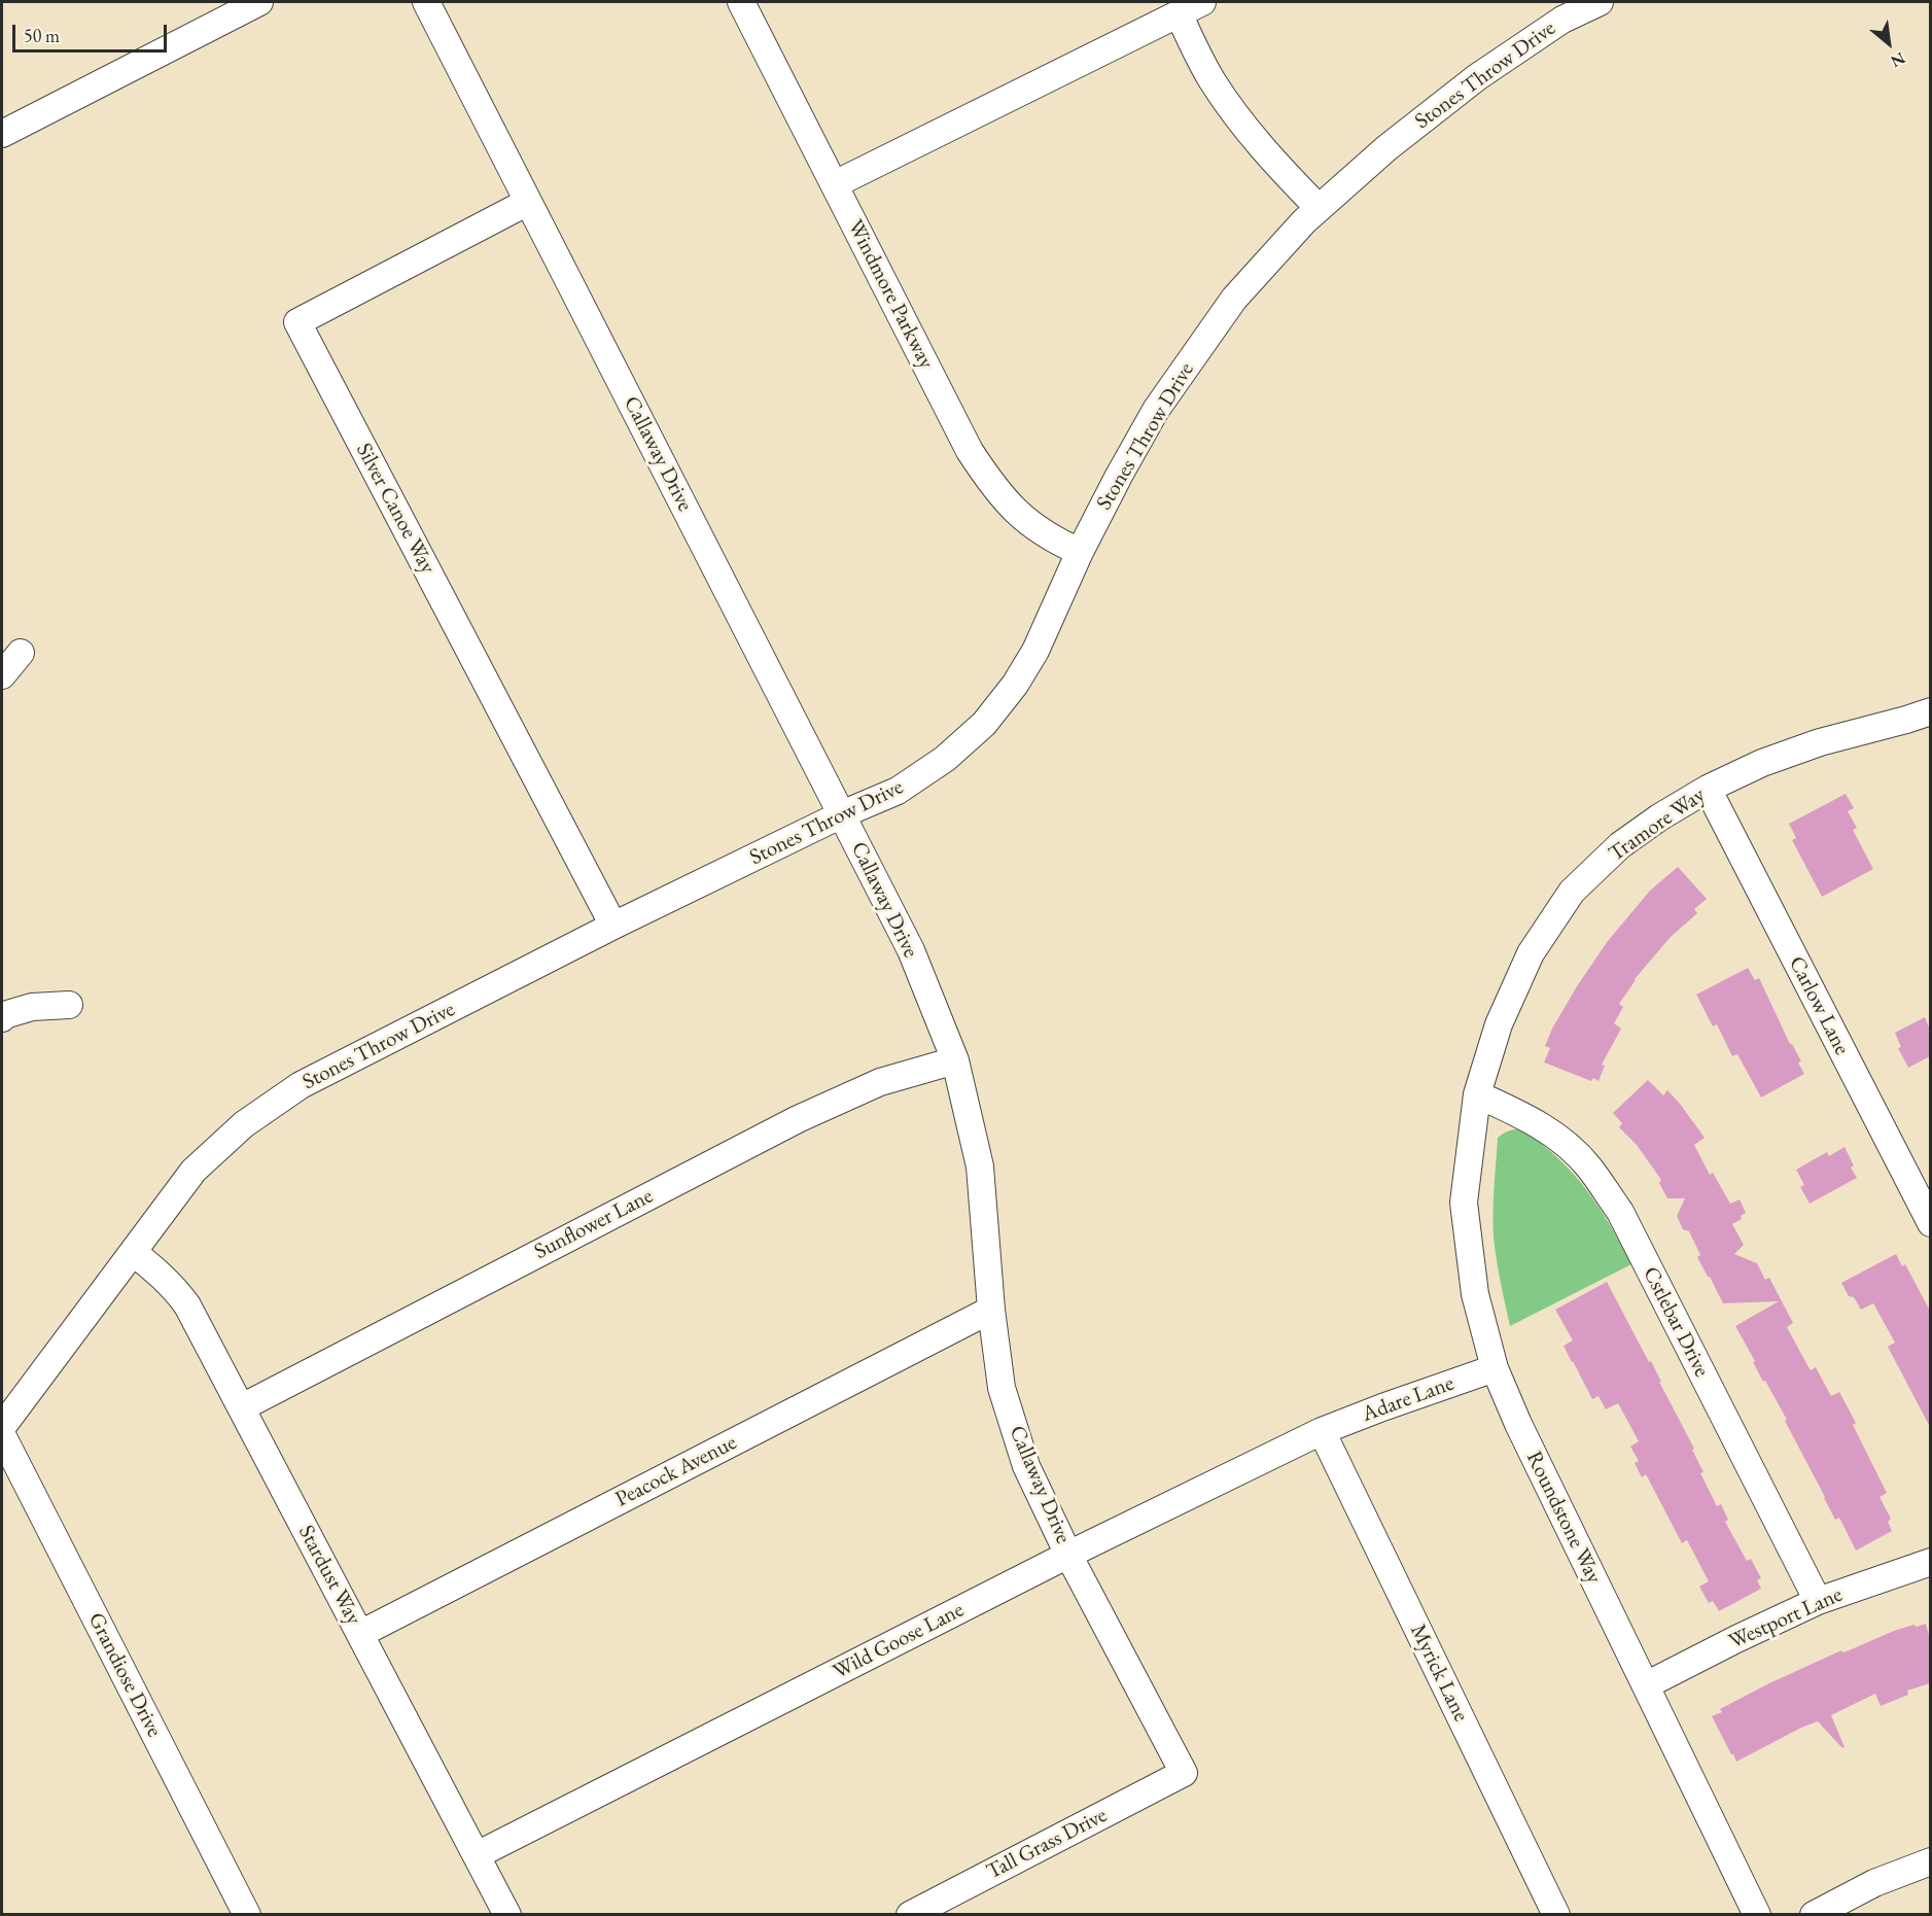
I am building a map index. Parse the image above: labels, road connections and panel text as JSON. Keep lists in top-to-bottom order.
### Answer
{
  "streets": {
    "street": [
      "Stones Throw Drive",
      "Windmore Parkway",
      "Callaway Drive",
      "Silver Canoe Way",
      "Tramore Way",
      "Carlow Lane",
      "Sunflower Lane",
      "Cstlebar Drive",
      "Adare Lane",
      "Peacock Avenue",
      "Roundstone Way",
      "Stardust Way",
      "Westport Lane",
      "Wild Goose Lane",
      "Myrick Lane",
      "Grandiose Drive",
      "Tall Grass Drive"
    ]
  },
  "crossings": [
    ["Stones Throw Drive", "Windmore Parkway"],
    ["Stones Throw Drive", "Callaway Drive"],
    ["Stones Throw Drive", "Silver Canoe Way"],
    ["Stones Throw Drive", "Stardust Way"],
    ["Callaway Drive", "Silver Canoe Way"],
    ["Callaway Drive", "Sunflower Lane"],
    ["Callaway Drive", "Peacock Avenue"],
    ["Callaway Drive", "Wild Goose Lane"],
    ["Callaway Drive", "Tall Grass Drive"],
    ["Tramore Way", "Carlow Lane"],
    ["Tramore Way", "Cstlebar Drive"],
    ["Tramore Way", "Roundstone Way"],
    ["Sunflower Lane", "Stardust Way"],
    ["Cstlebar Drive", "Roundstone Way"],
    ["Cstlebar Drive", "Westport Lane"],
    ["Adare Lane", "Roundstone Way"],
    ["Adare Lane", "Wild Goose Lane"],
    ["Adare Lane", "Myrick Lane"],
    ["Peacock Avenue", "Stardust Way"],
    ["Roundstone Way", "Westport Lane"],
    ["Stardust Way", "Wild Goose Lane"],
    ["Wild Goose Lane", "Myrick Lane"]
  ],
  "scale_bar": "50 m",
  "north": "bottom right"
}
